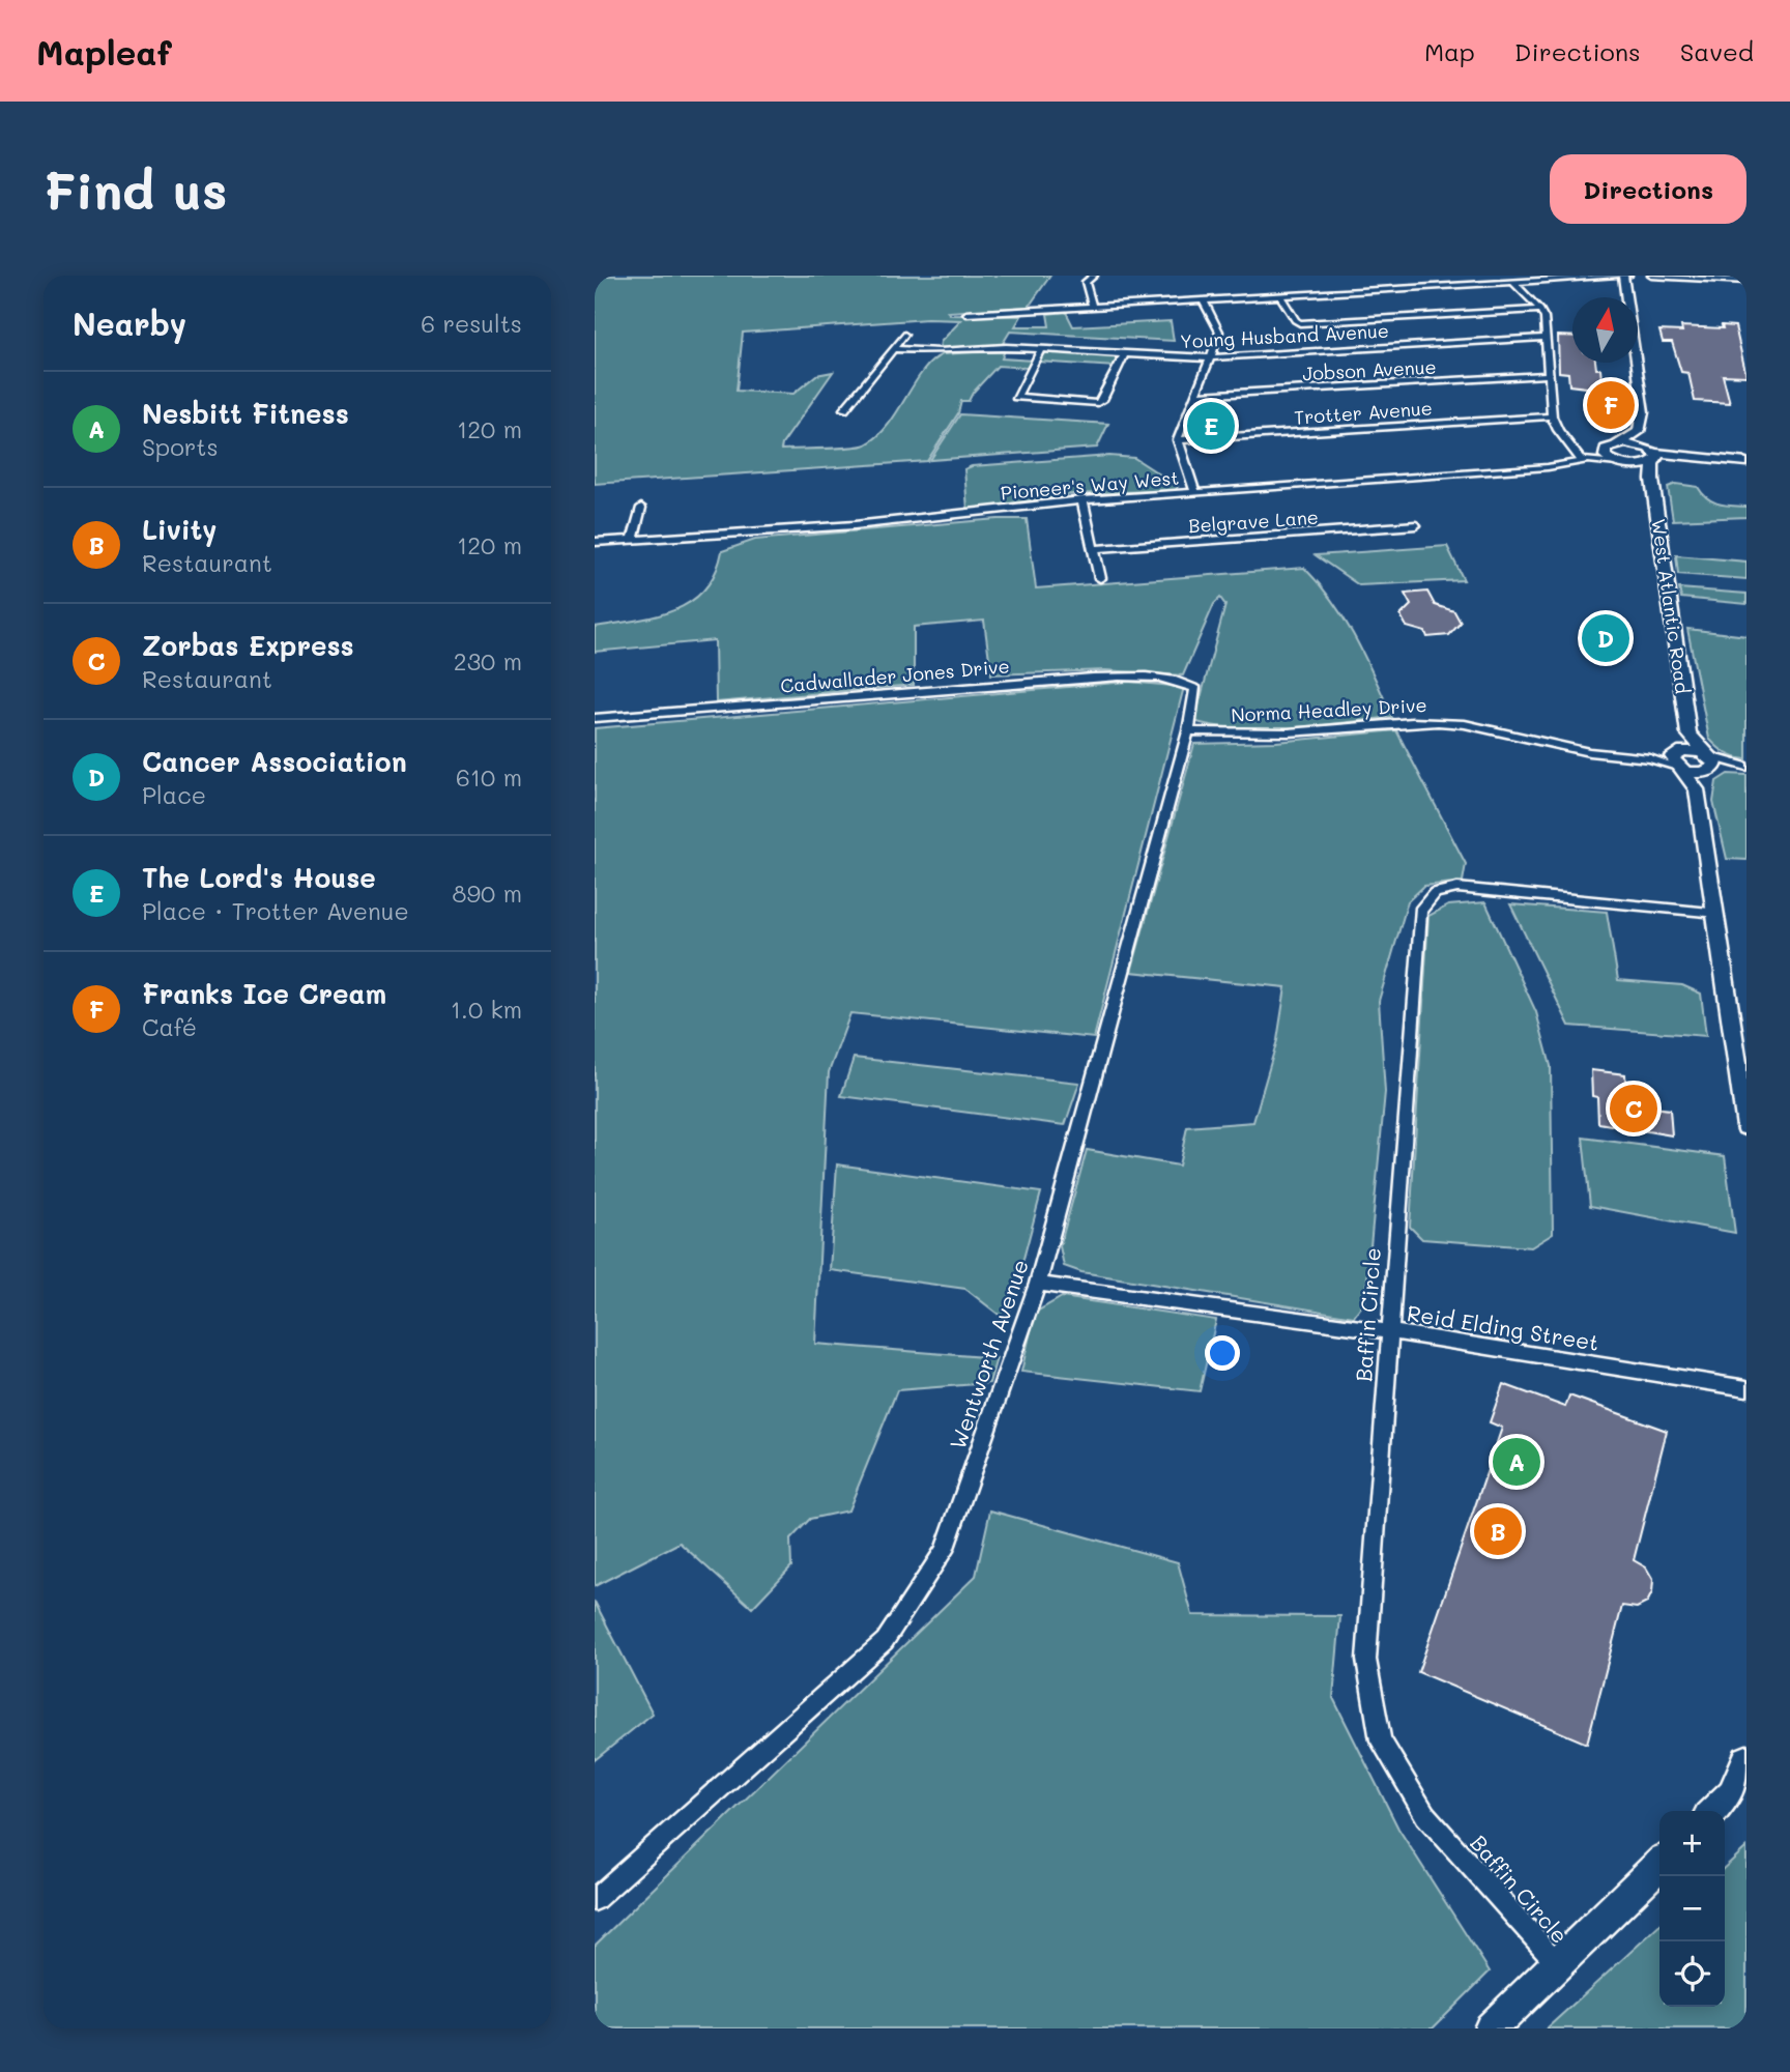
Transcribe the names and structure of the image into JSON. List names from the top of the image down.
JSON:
{
  "streets": {
    "main road": ["West Atlantic Road"],
    "street": [
      "Young Husband Avenue",
      "Jobson Avenue",
      "Trotter Avenue",
      "Pioneer's Way West",
      "Belgrave Lane",
      "Cadwallader Jones Drive",
      "Norma Headley Drive",
      "Baffin Circle",
      "Reid Elding Street",
      "Wentworth Avenue"
    ]
  },
  "crossings": [
    ["Cadwallader Jones Drive", "Wentworth Avenue"],
    ["Norma Headley Drive", "Wentworth Avenue"],
    ["Baffin Circle", "Reid Elding Street"],
    ["Reid Elding Street", "Wentworth Avenue"]
  ],
  "north": "top",
  "page": {
    "header": "Mapleaf",
    "nav": ["Map", "Directions", "Saved"],
    "buttons": "Directions",
    "title": "Find us",
    "heading": ["Nearby", "6 results"],
    "list": [
      {
        "mark": "A",
        "name": "Nesbitt Fitness",
        "note": "Sports",
        "value": "120 m"
      },
      {
        "mark": "B",
        "name": "Livity",
        "note": "Restaurant",
        "value": "120 m"
      },
      {
        "mark": "C",
        "name": "Zorbas Express",
        "note": "Restaurant",
        "value": "230 m"
      },
      {
        "mark": "D",
        "name": "Cancer Association",
        "note": "Place",
        "value": "610 m"
      },
      {
        "mark": "E",
        "name": "The Lord's House",
        "note": "Place · Trotter Avenue",
        "value": "890 m"
      },
      {
        "mark": "F",
        "name": "Franks Ice Cream",
        "note": "Café",
        "value": "1.0 km"
      }
    ],
    "pins": [
      "F",
      "E",
      "D",
      "C",
      "A",
      "B"
    ],
    "map_buttons": ["+", "−"]
  }
}
